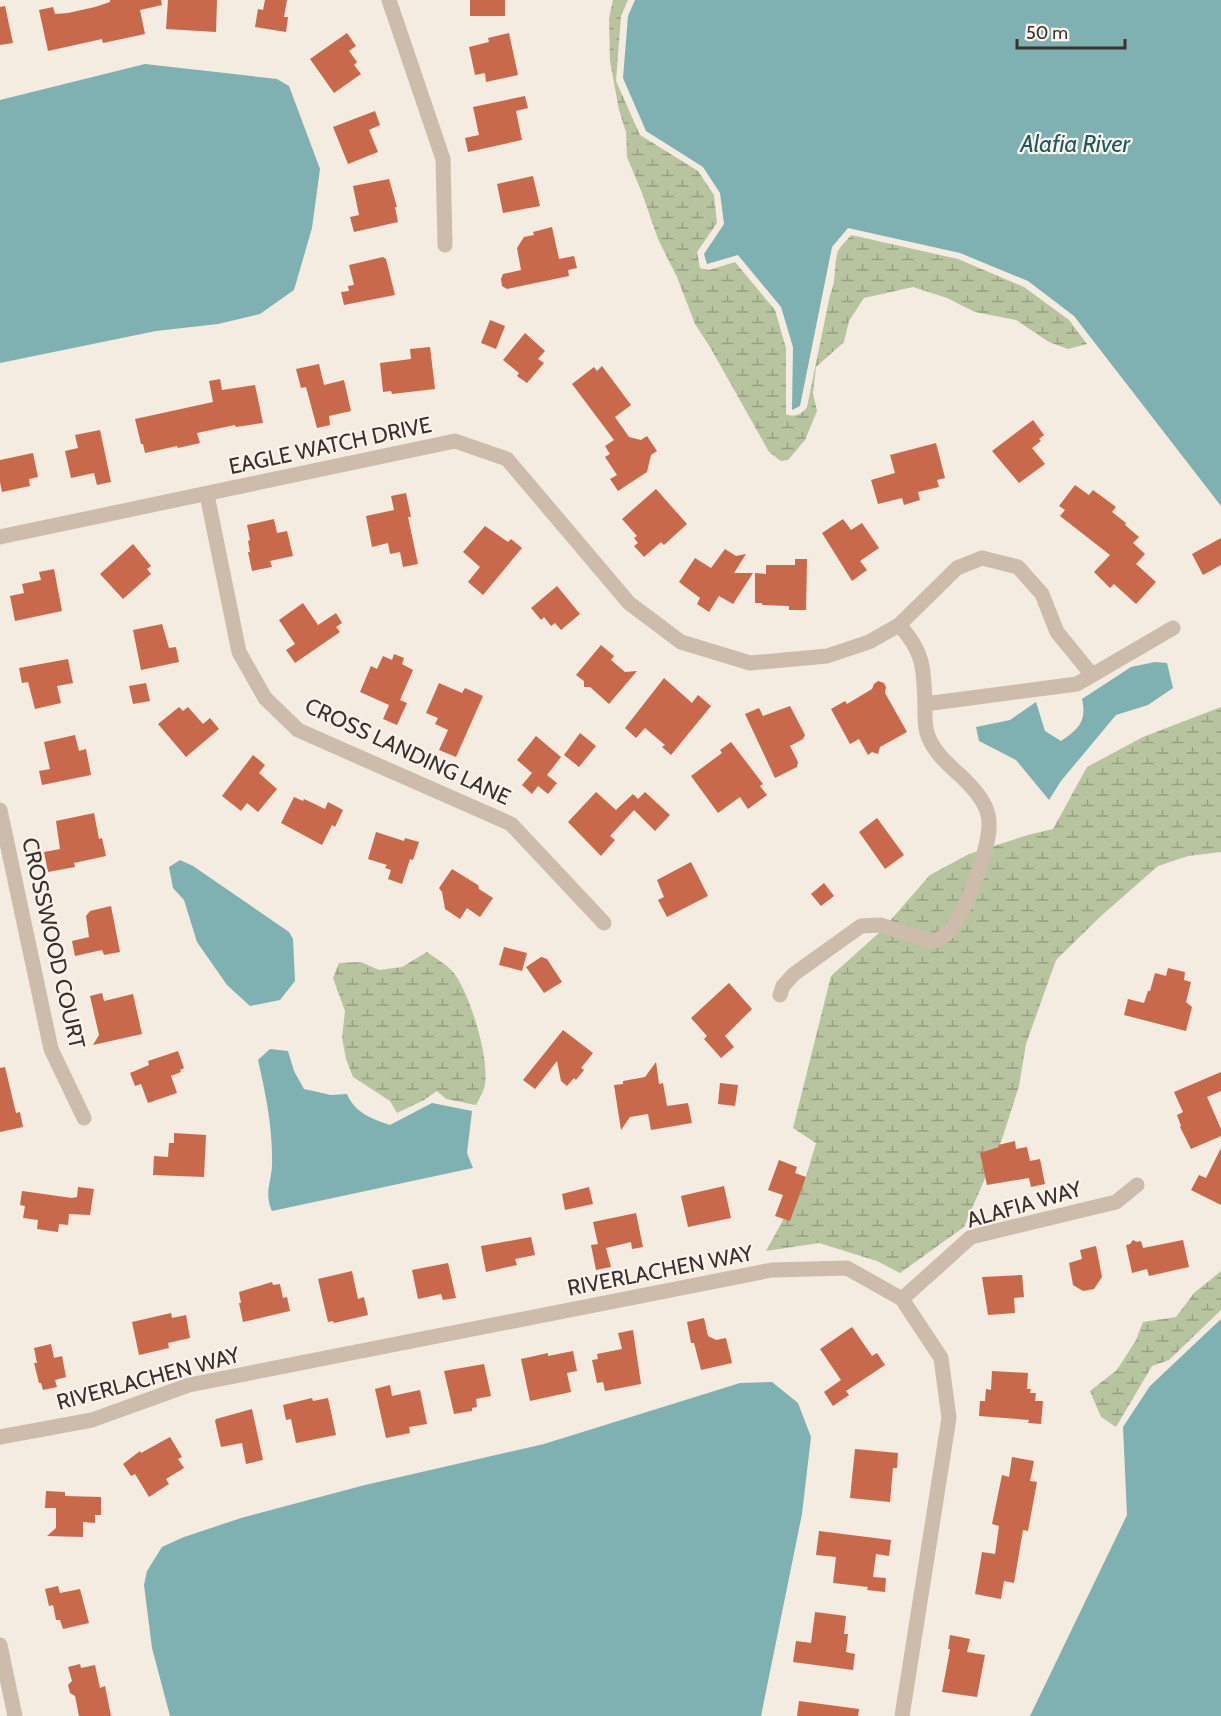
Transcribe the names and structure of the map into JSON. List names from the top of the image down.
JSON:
{
  "streets": {
    "street": [
      "EAGLE WATCH DRIVE",
      "CROSS LANDING LANE",
      "CROSSWOOD COURT",
      "ALAFIA WAY",
      "RIVERLACHEN WAY"
    ]
  },
  "crossings": [
    ["EAGLE WATCH DRIVE", "CROSS LANDING LANE"],
    ["ALAFIA WAY", "RIVERLACHEN WAY"]
  ],
  "water": ["Alafia River"],
  "scale_bar": "50 m"
}
